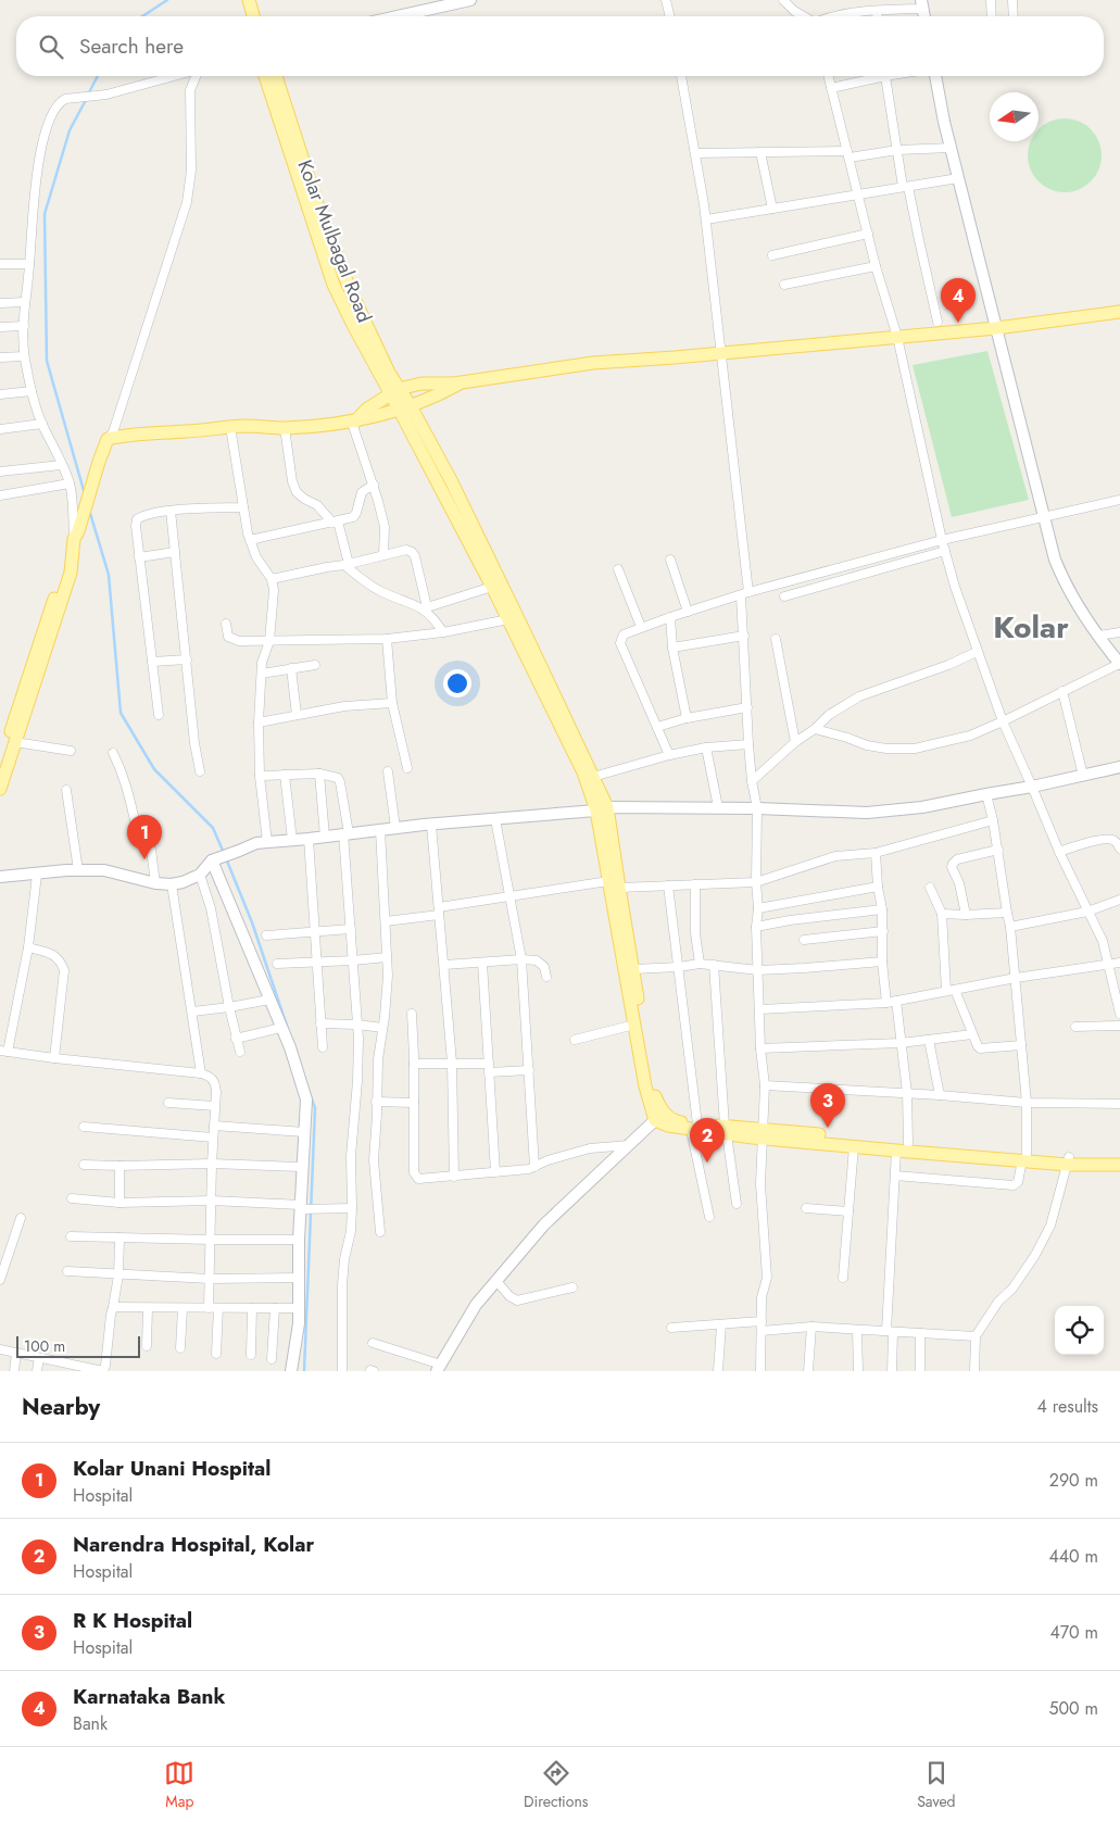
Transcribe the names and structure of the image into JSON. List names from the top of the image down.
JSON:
{
  "streets": {
    "main road": ["Kolar Mulbagal Road"]
  },
  "districts": ["Kolar"],
  "scale_bar": "100 m",
  "north": "left",
  "page": {
    "search": "Search here",
    "pins": [
      "4",
      "1",
      "3",
      "2"
    ],
    "scale": "100 m",
    "heading": ["Nearby", "4 results"],
    "list": [
      {
        "mark": "1",
        "name": "Kolar Unani Hospital",
        "note": "Hospital",
        "value": "290 m"
      },
      {
        "mark": "2",
        "name": "Narendra Hospital, Kolar",
        "note": "Hospital",
        "value": "440 m"
      },
      {
        "mark": "3",
        "name": "R K Hospital",
        "note": "Hospital",
        "value": "470 m"
      },
      {
        "mark": "4",
        "name": "Karnataka Bank",
        "note": "Bank",
        "value": "500 m"
      }
    ],
    "nav": ["Map", "Directions", "Saved"]
  }
}
